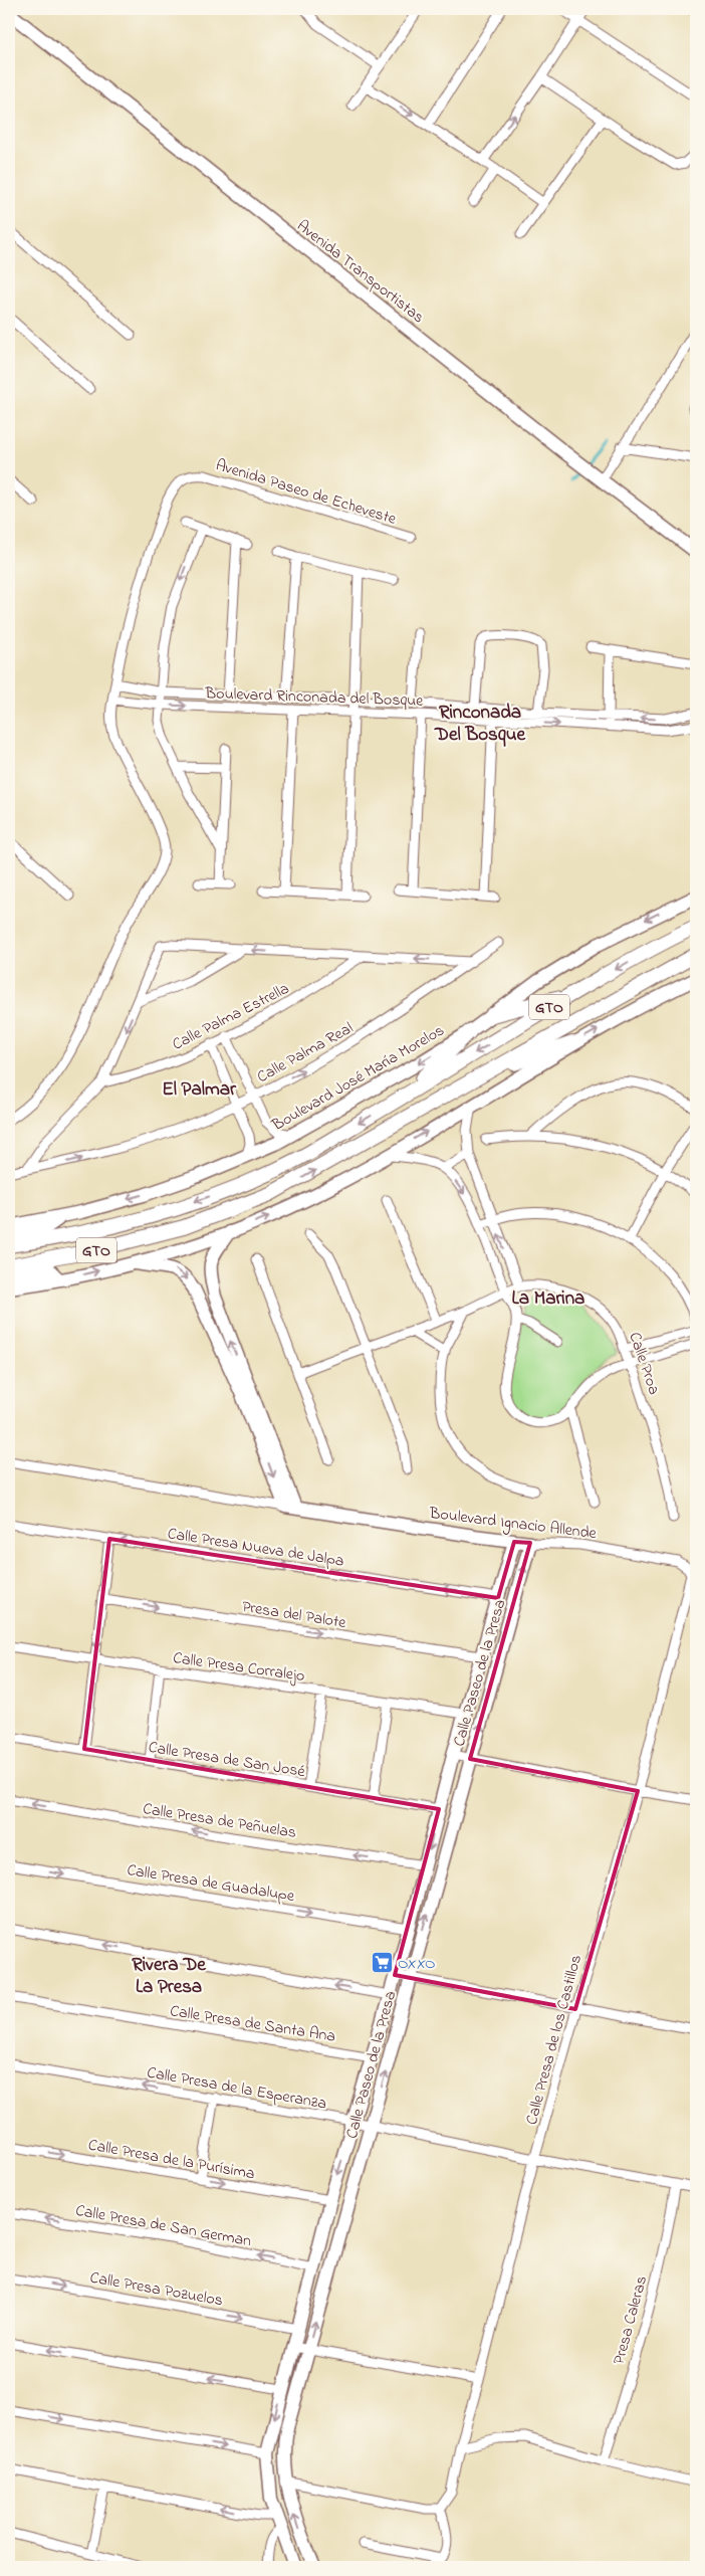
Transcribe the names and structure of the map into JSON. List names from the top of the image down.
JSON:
{
  "streets": {
    "main road": ["GTO"],
    "street": [
      "Avenida Transportistas",
      "Avenida Paseo de Echeveste",
      "Boulevard Rinconada del Bosque",
      "Calle Palma Estrella",
      "Calle Palma Real",
      "Boulevard José María Morelos",
      "Calle Proa",
      "Boulevard Ignacio Allende",
      "Calle Presa Nueva de Jalpa",
      "Presa del Palote",
      "Calle Presa Corralejo",
      "Calle Paseo de la Presa",
      "Calle Presa de San José",
      "Calle Presa de Peñuelas",
      "Calle Presa de Guadalupe",
      "Calle Presa de Santa Ana",
      "Calle Presa de los Castillos",
      "Calle Presa de la Esperanza",
      "Calle Presa de la Purísima",
      "Calle Presa de San German",
      "Calle Presa Pozuelos",
      "Presa Caleras"
    ]
  },
  "crossings": [
    ["Avenida Paseo de Echeveste", "Boulevard Rinconada del Bosque"],
    ["Boulevard Ignacio Allende", "Calle Paseo de la Presa"],
    ["Boulevard Ignacio Allende", "Calle Presa de los Castillos"],
    ["Calle Presa Nueva de Jalpa", "Calle Paseo de la Presa"],
    ["Presa del Palote", "Calle Paseo de la Presa"],
    ["Calle Presa Corralejo", "Calle Paseo de la Presa"],
    ["Calle Paseo de la Presa", "Calle Presa de San José"],
    ["Calle Paseo de la Presa", "Calle Presa de Peñuelas"],
    ["Calle Paseo de la Presa", "Calle Presa de Guadalupe"],
    ["Calle Paseo de la Presa", "Calle Presa de Santa Ana"],
    ["Calle Paseo de la Presa", "Calle Presa de la Esperanza"],
    ["Calle Paseo de la Presa", "Calle Presa de la Purísima"],
    ["Calle Paseo de la Presa", "Calle Presa de San German"],
    ["Calle Paseo de la Presa", "Calle Presa Pozuelos"],
    ["Calle Presa de los Castillos", "Calle Presa de la Esperanza"],
    ["Calle Presa de la Esperanza", "Presa Caleras"]
  ],
  "one_way": [
    "Calle Palma Real",
    "Calle Presa Nueva de Jalpa",
    "Presa del Palote",
    "Calle Presa de Peñuelas",
    "Calle Presa de la Purísima",
    "Calle Presa de San German"
  ],
  "districts": [
    "Rinconada Del Bosque",
    "El Palmar",
    "La Marina",
    "Rivera De La Presa"
  ],
  "places": {
    "supermarket": ["OXXO"]
  }
}
